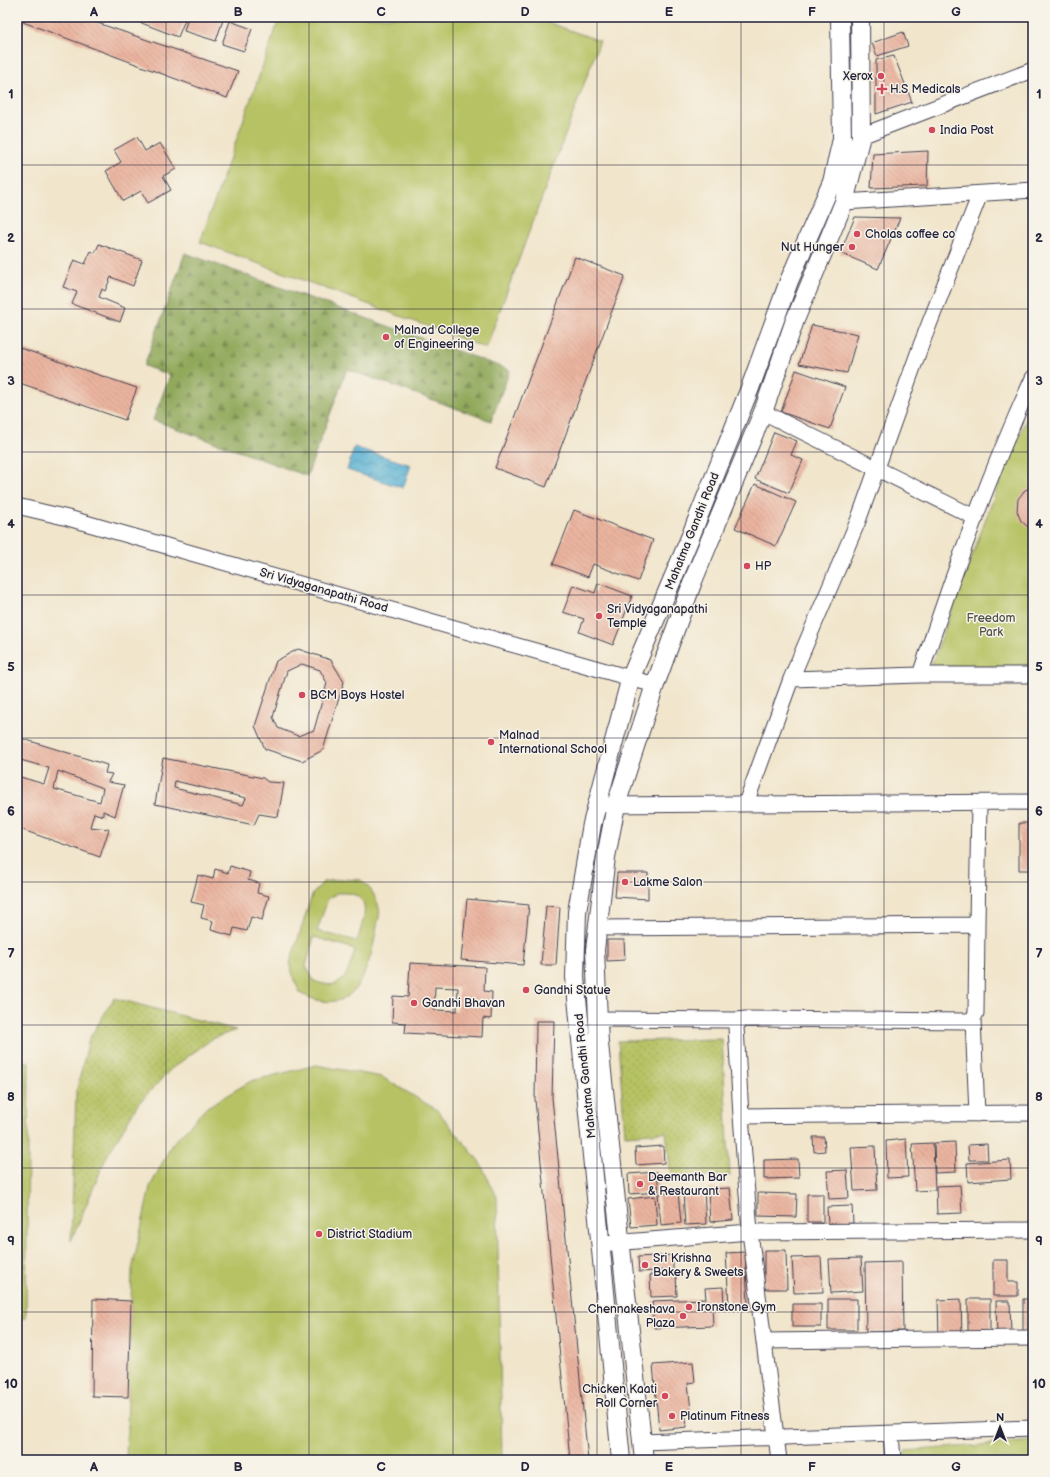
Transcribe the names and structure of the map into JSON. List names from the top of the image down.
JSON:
{
  "streets": {
    "street": ["Mahatma Gandhi Road", "Sri Vidyaganapathi Road"]
  },
  "crossings": [
    ["Mahatma Gandhi Road", "Sri Vidyaganapathi Road"]
  ],
  "parks": ["Freedom Park"],
  "places": {
    "other": [
      "Xerox",
      "India Post",
      "Cholas coffee co",
      "Nut Hunger",
      "Malnad College of Engineering",
      "HP",
      "Sri Vidyaganapathi Temple",
      "BCM Boys Hostel",
      "Malnad International School",
      "Lakme Salon",
      "Gandhi Statue",
      "Gandhi Bhavan",
      "Deemanth Bar & Restaurant",
      "District Stadium",
      "Sri Krishna Bakery & Sweets",
      "Ironstone Gym",
      "Chennakeshava Plaza",
      "Chicken Kaati Roll Corner",
      "Platinum Fitness"
    ],
    "health": ["H.S Medicals"]
  },
  "north": "top",
  "grid": {
    "columns": [
      "A",
      "B",
      "C",
      "D",
      "E",
      "F",
      "G"
    ],
    "rows": [
      "1",
      "2",
      "3",
      "4",
      "5",
      "6",
      "7",
      "8",
      "9",
      "10"
    ]
  }
}
